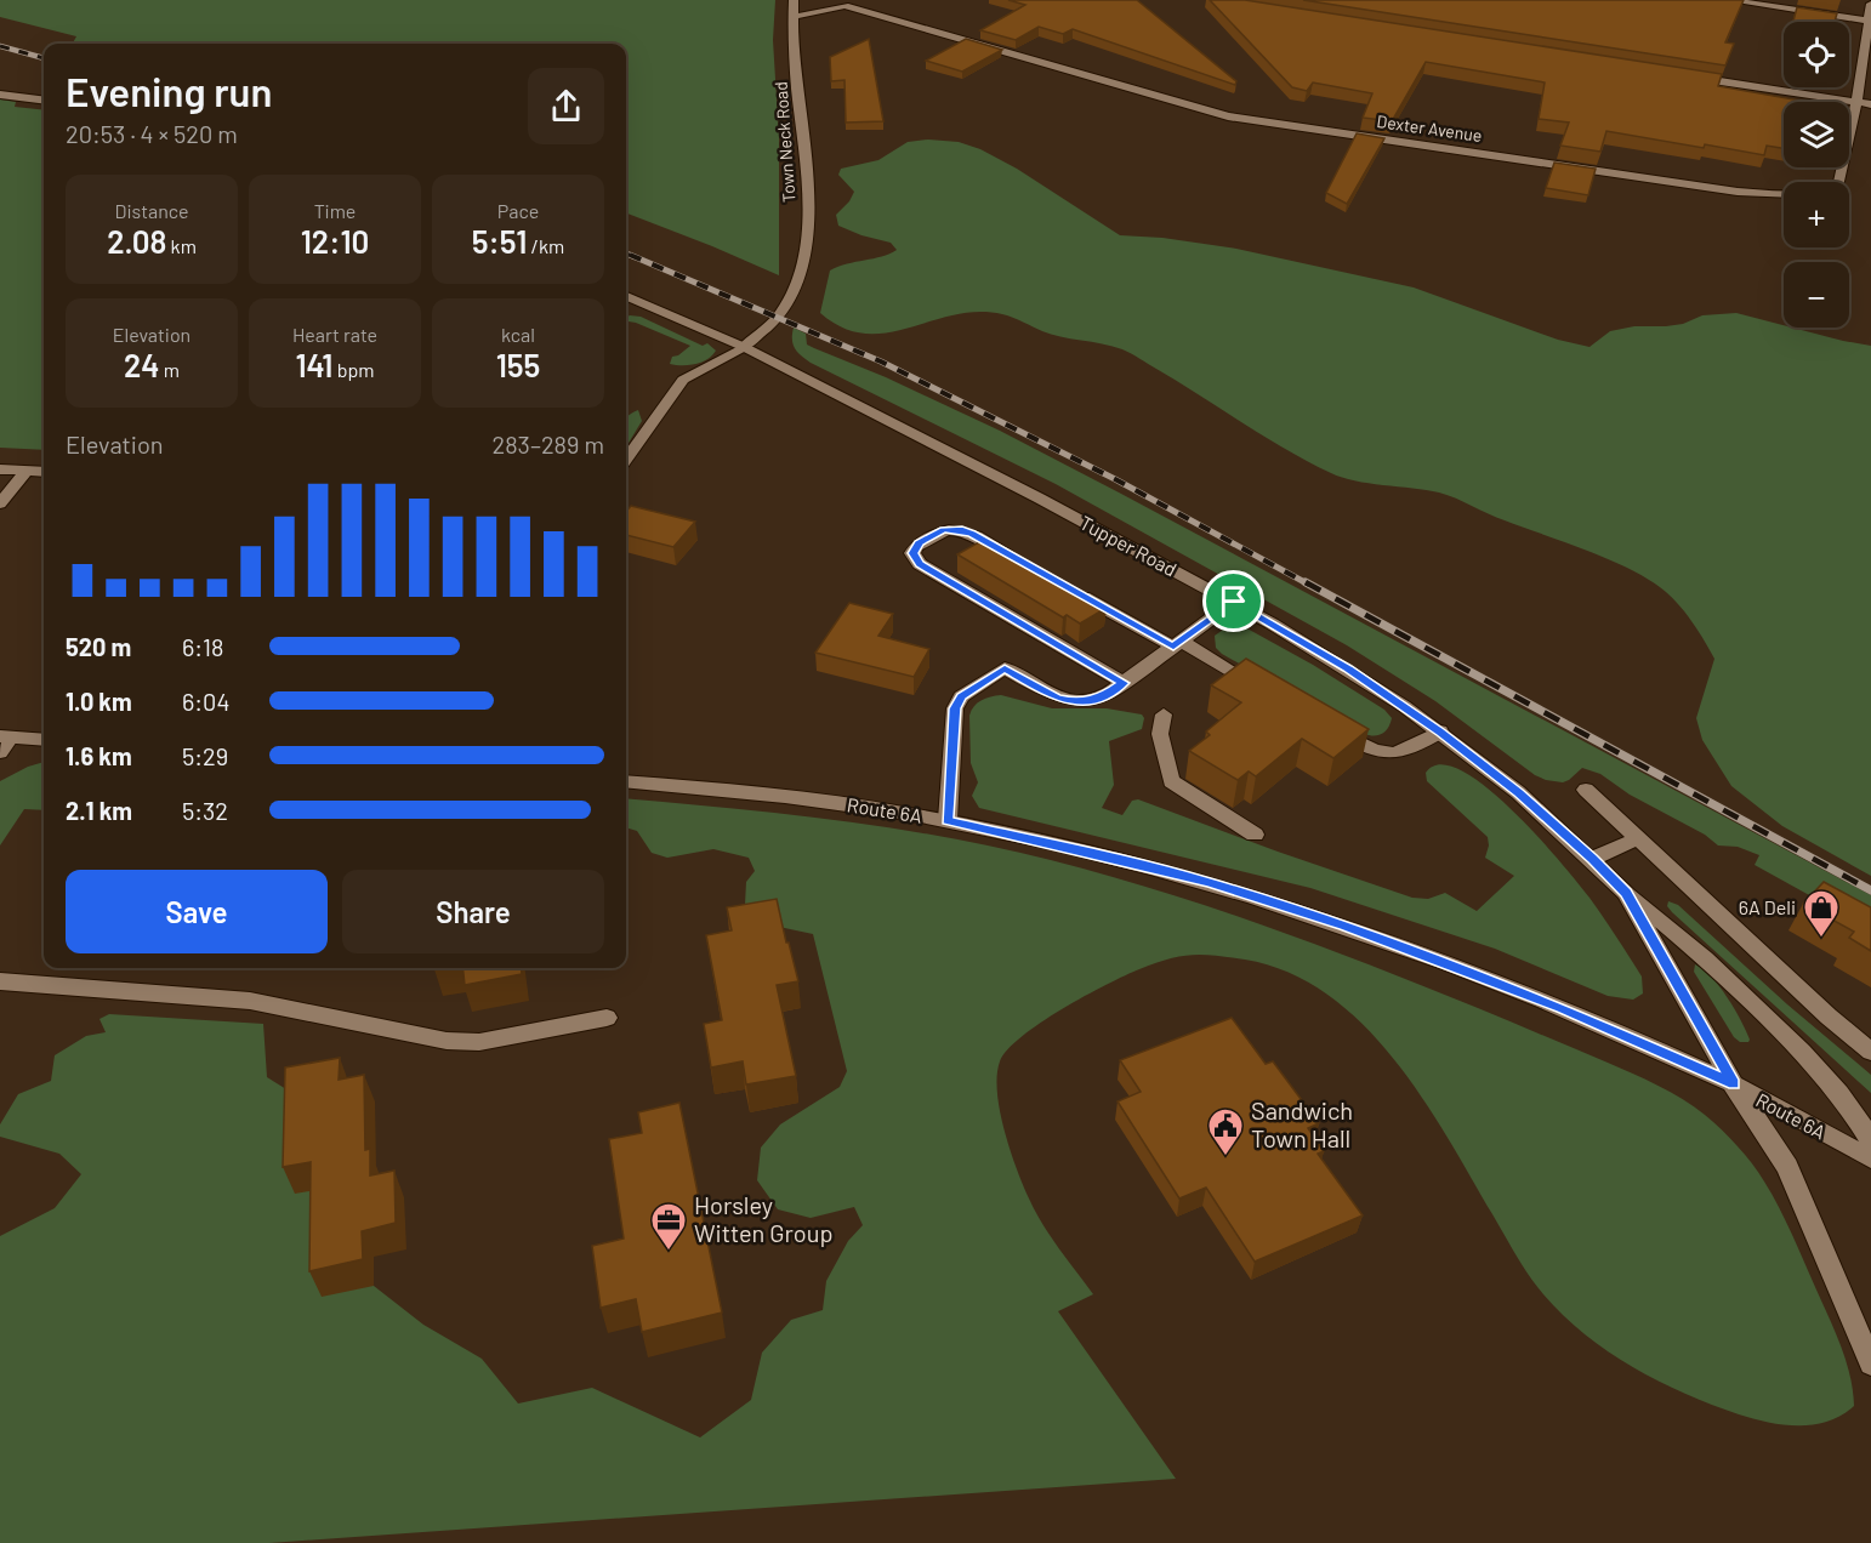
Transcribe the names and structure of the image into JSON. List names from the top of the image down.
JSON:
{
  "streets": {
    "street": [
      "Dexter Avenue",
      "Town Neck Road",
      "Tupper Road",
      "Route 6A"
    ]
  },
  "crossings": [
    ["Dexter Avenue", "Town Neck Road"],
    ["Town Neck Road", "Tupper Road"],
    ["Tupper Road", "Route 6A"]
  ],
  "places": {
    "shop": ["6A Deli"],
    "public building": ["Sandwich Town Hall"],
    "office": ["Horsley Witten Group"]
  },
  "page": {
    "map_buttons": ["+", "−"],
    "heading": ["Evening run", "20:53 · 4 × 520 m"],
    "stats": [
      ["Distance", "2.08 km"],
      ["Time", "12:10"],
      ["Pace", "5:51 /km"],
      ["Elevation", "24 m"],
      ["Heart rate", "141 bpm"],
      ["kcal", "155"]
    ],
    "chart": ["Elevation", "283–289 m"],
    "list": [
      {
        "name": "520 m",
        "note": "6:18"
      },
      {
        "name": "1.0 km",
        "note": "6:04"
      },
      {
        "name": "1.6 km",
        "note": "5:29"
      },
      {
        "name": "2.1 km",
        "note": "5:32"
      }
    ],
    "buttons": ["Save", "Share"]
  }
}
